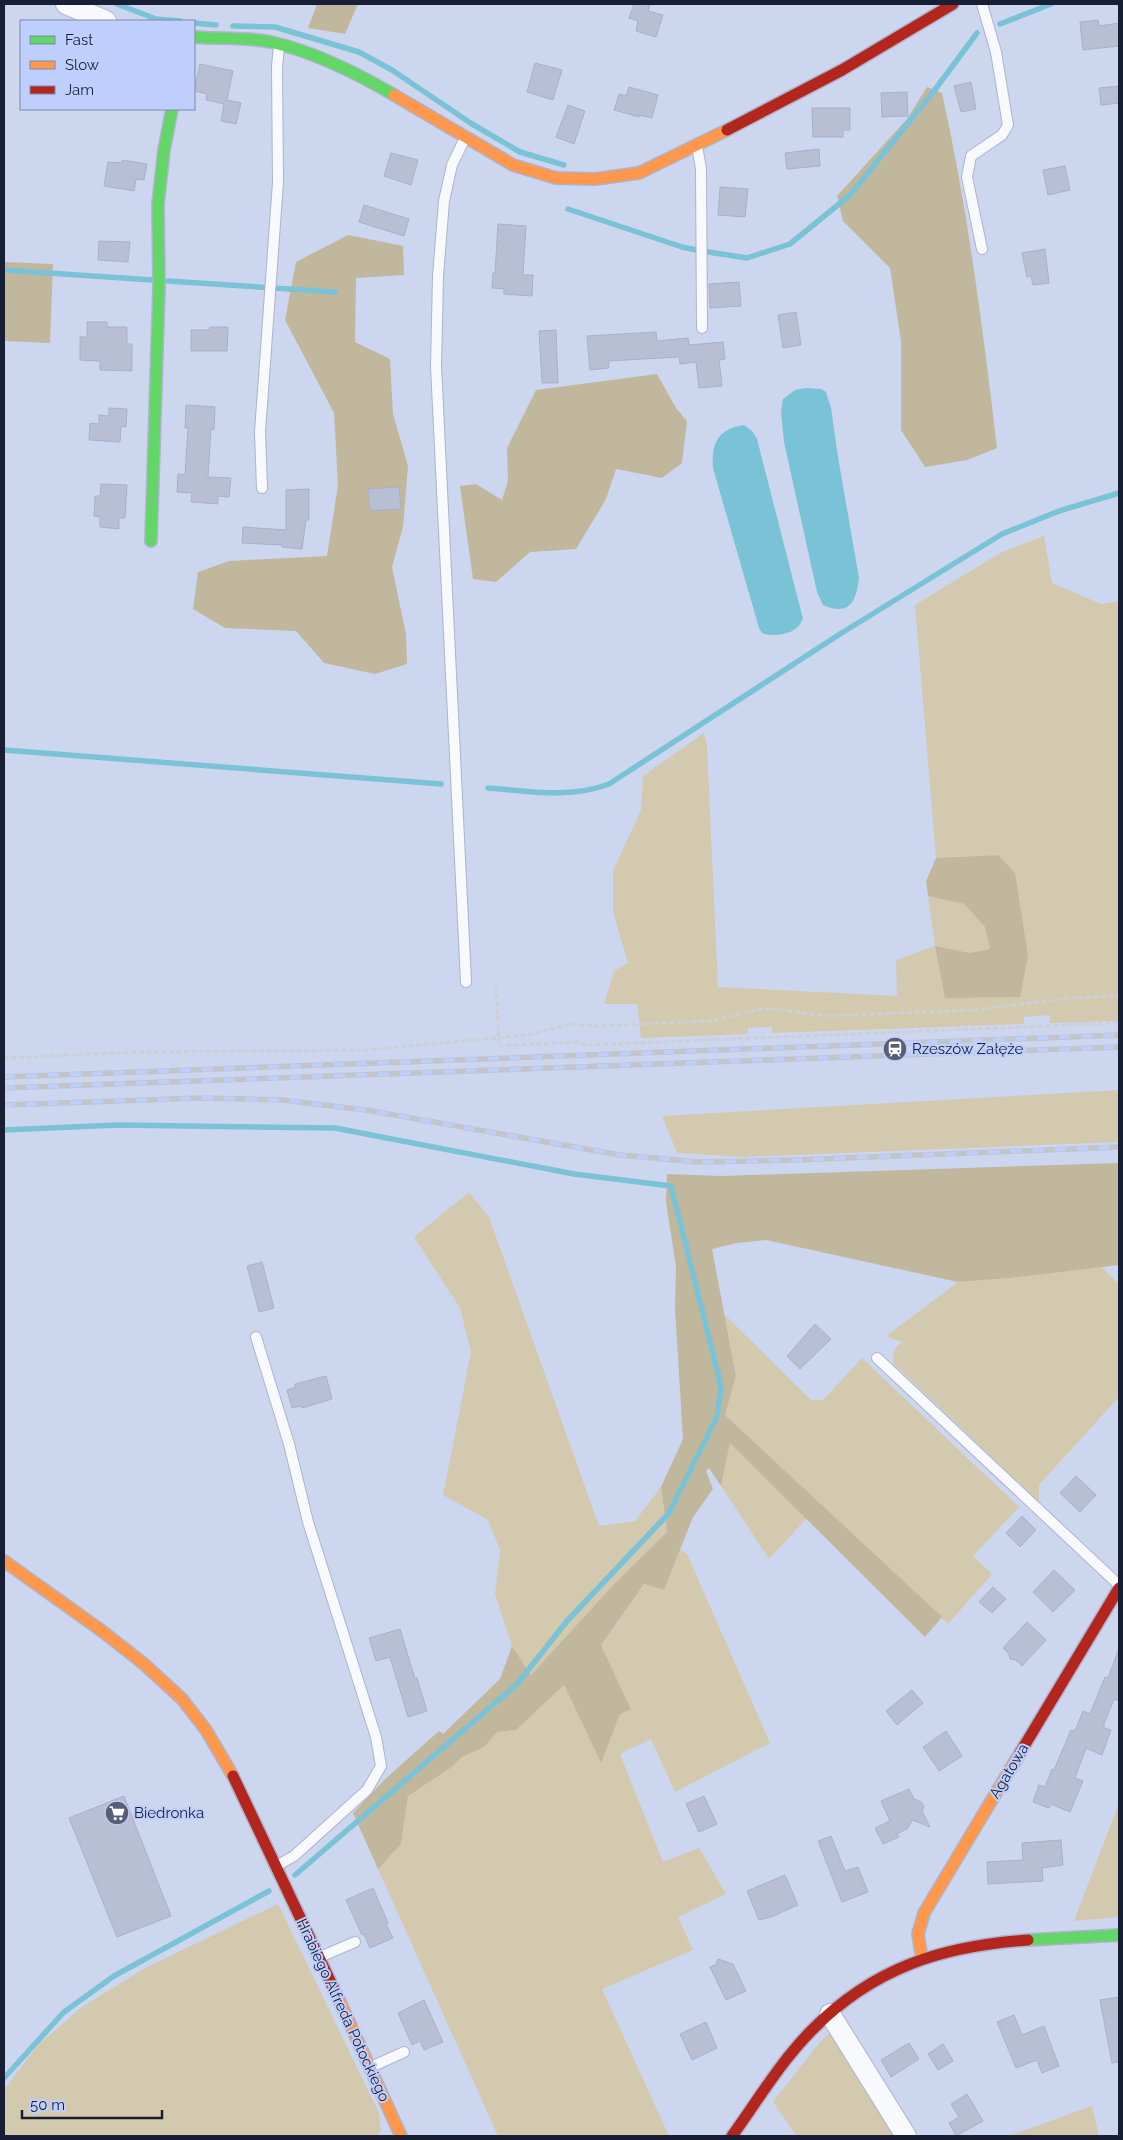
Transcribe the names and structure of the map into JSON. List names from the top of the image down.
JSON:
{
  "streets": {
    "street": ["Agatowa", "Hrabiego Alfreda Potockiego"]
  },
  "places": {
    "station": ["Rzeszów Załęże"],
    "supermarket": ["Biedronka"]
  },
  "legend": ["Fast", "Slow", "Jam"],
  "scale_bar": "50 m"
}
